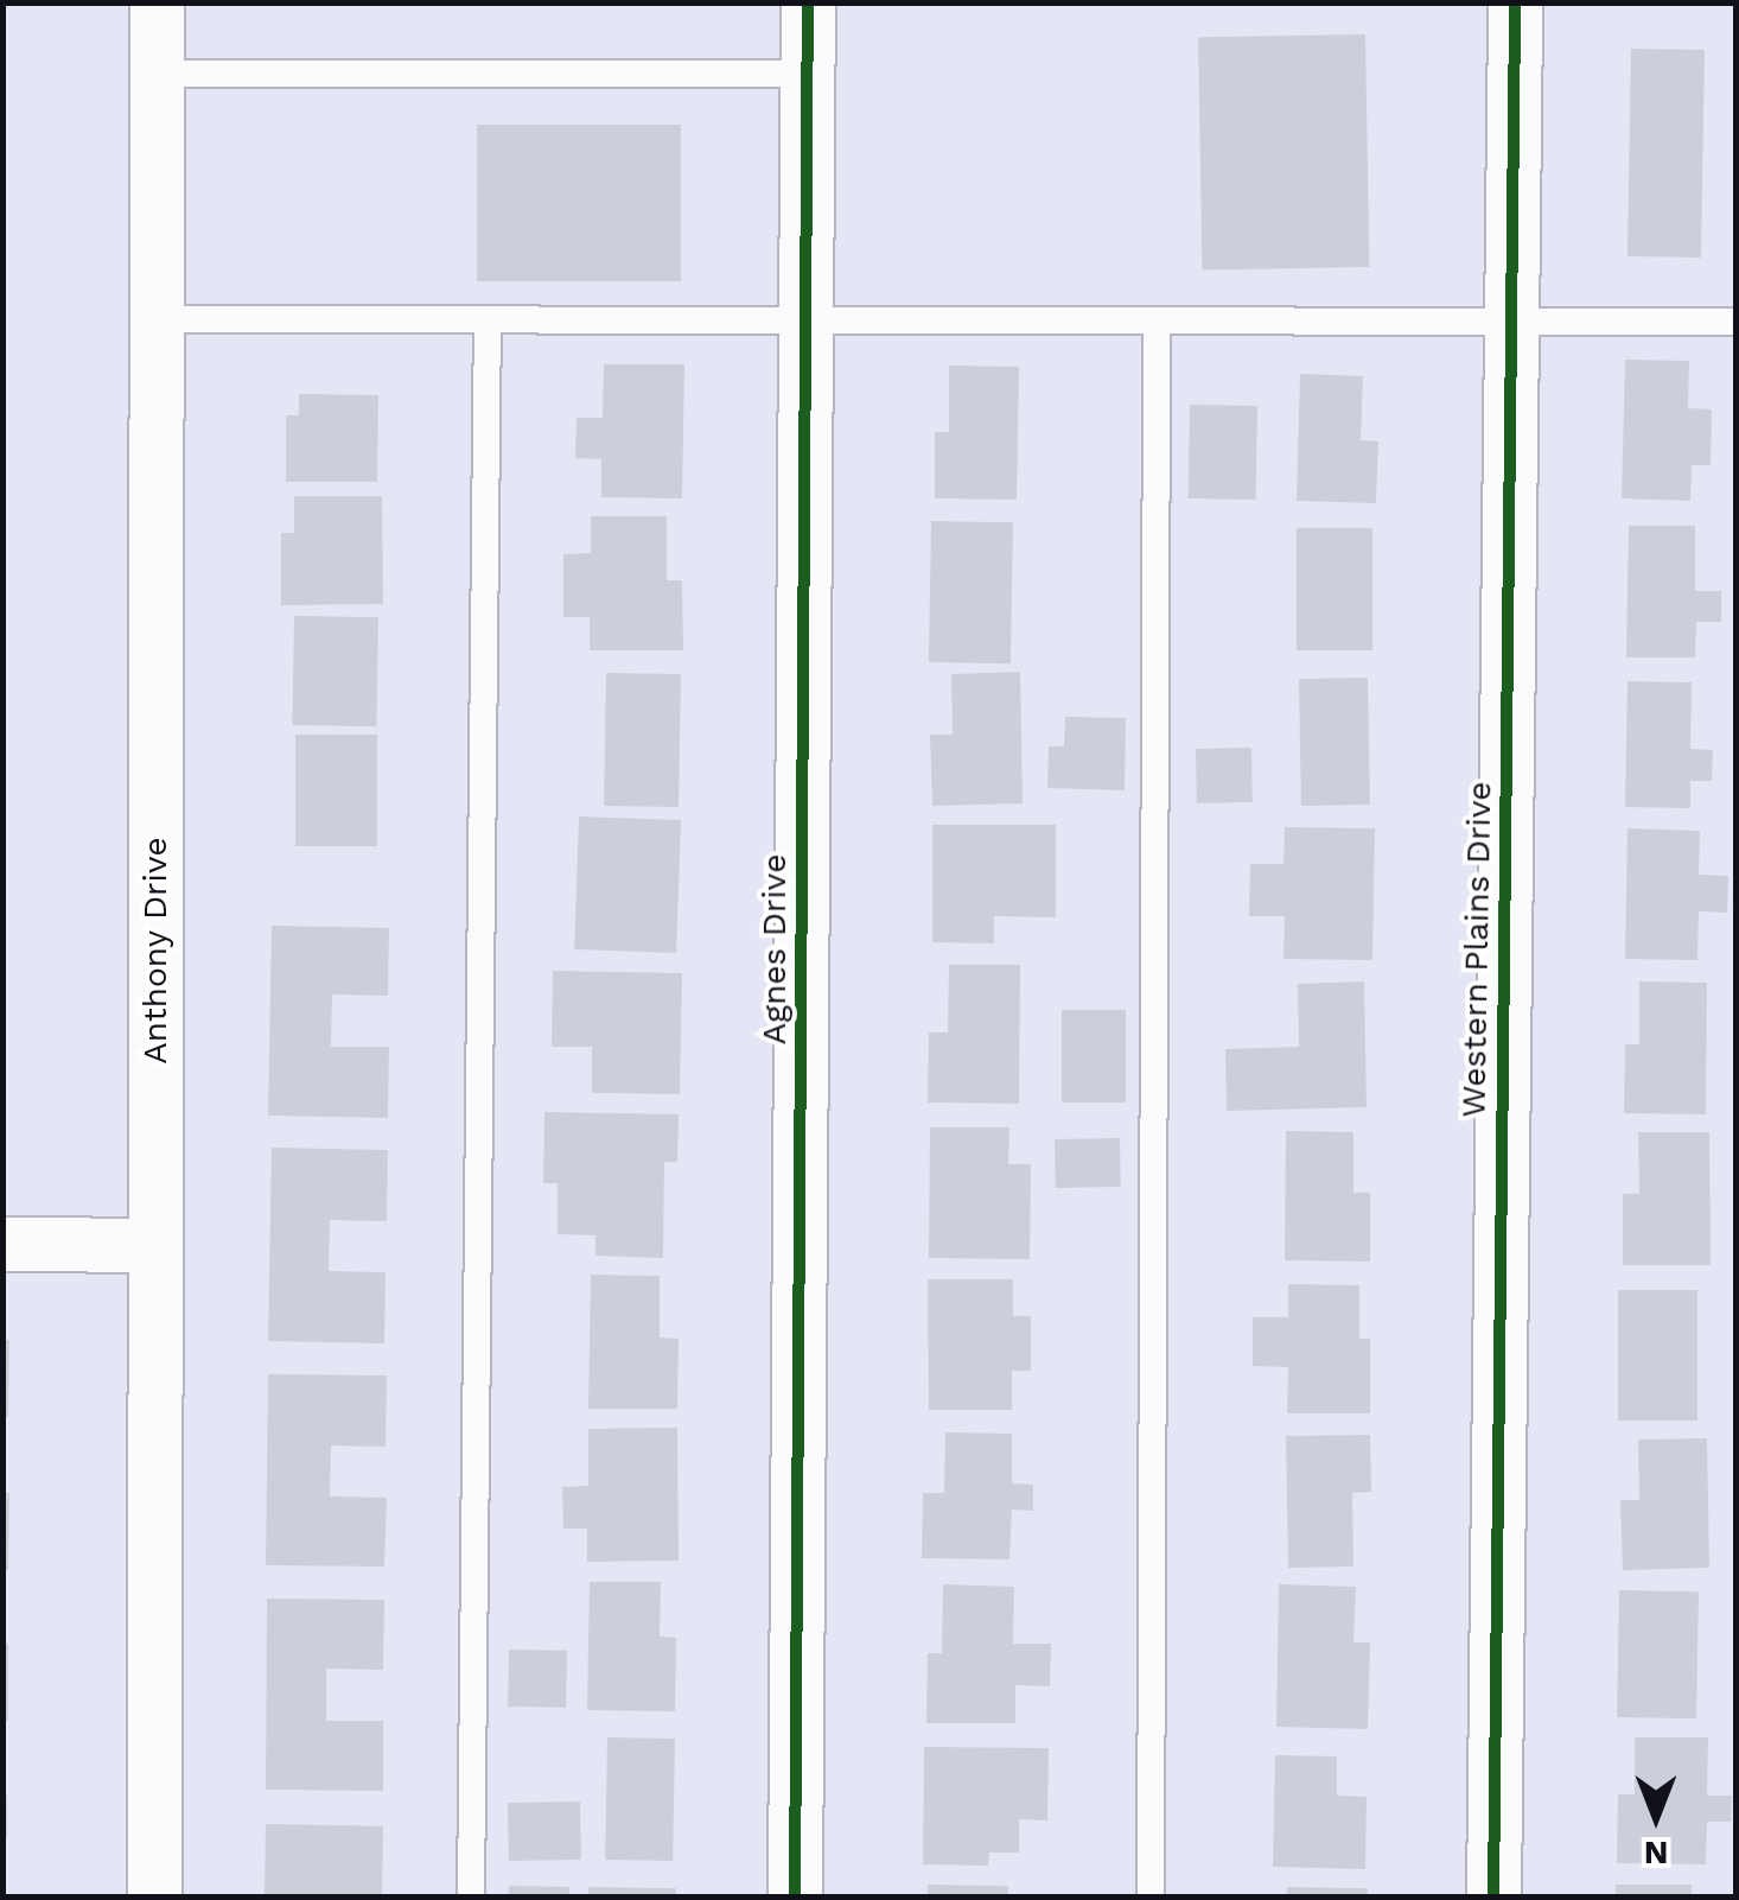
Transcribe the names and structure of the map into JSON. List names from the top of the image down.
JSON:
{
  "streets": {
    "street": ["Agnes Drive", "Western Plains Drive", "Anthony Drive"]
  },
  "north": "bottom"
}
